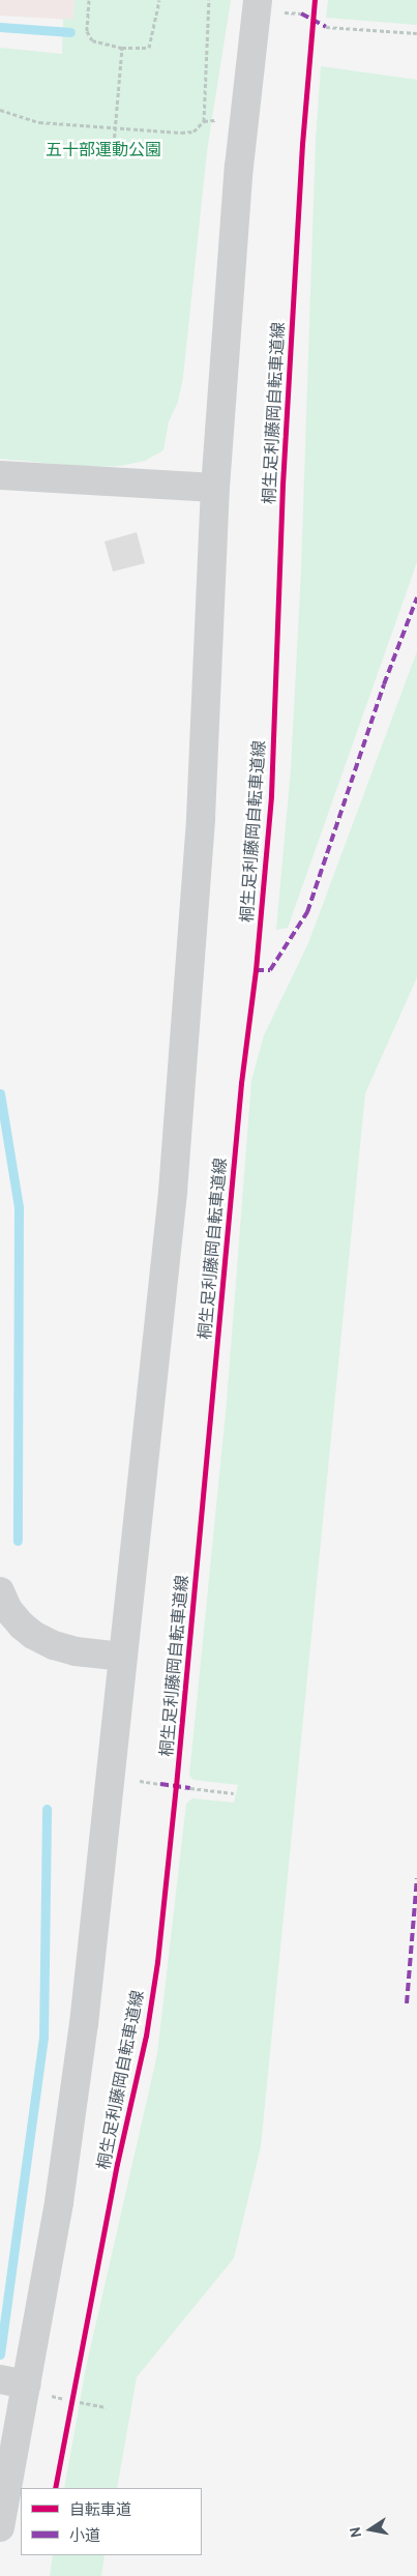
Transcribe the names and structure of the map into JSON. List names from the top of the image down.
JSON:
{
  "streets": {
    "cycle path": ["桐生足利藤岡自転車道線"]
  },
  "parks": ["五十部運動公園"],
  "legend": ["自転車道", "小道"],
  "north": "left"
}
